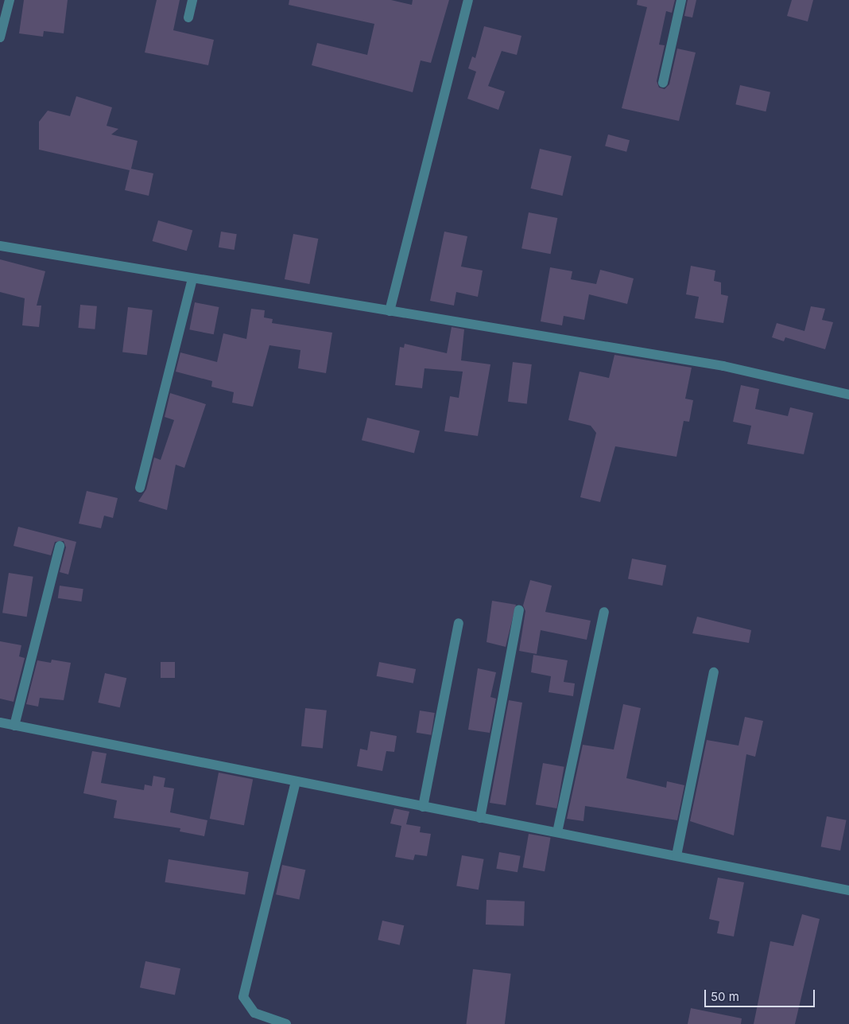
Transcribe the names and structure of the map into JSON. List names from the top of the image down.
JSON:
{
  "scale_bar": "50 m"
}
